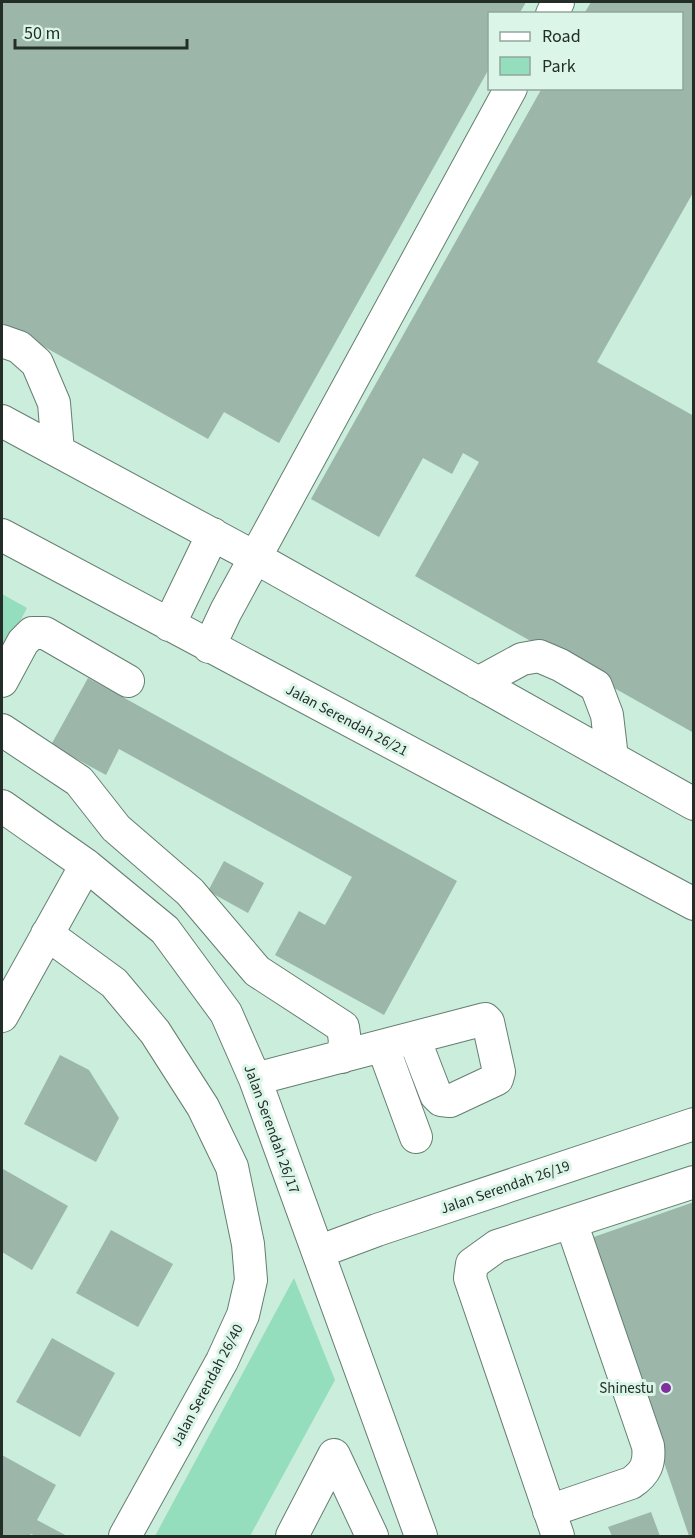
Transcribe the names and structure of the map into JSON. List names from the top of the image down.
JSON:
{
  "streets": {
    "street": [
      "Jalan Serendah 26/21",
      "Jalan Serendah 26/17",
      "Jalan Serendah 26/19",
      "Jalan Serendah 26/40"
    ]
  },
  "crossings": [
    ["Jalan Serendah 26/17", "Jalan Serendah 26/19"]
  ],
  "places": ["Shinestu"],
  "legend": ["Road", "Park"],
  "scale_bar": "50 m"
}
